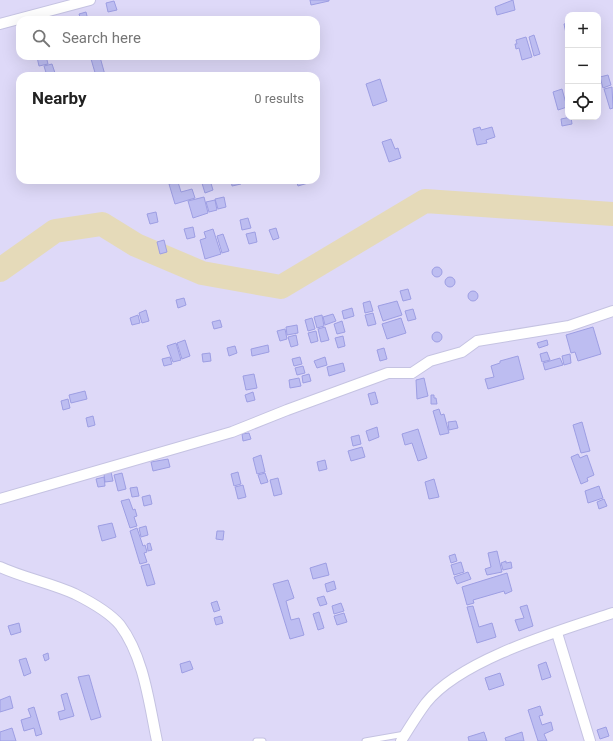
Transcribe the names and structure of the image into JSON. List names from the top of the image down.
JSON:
{
  "page": {
    "map_buttons": ["+", "−"],
    "search": "Search here",
    "heading": ["Nearby", "0 results"]
  }
}
